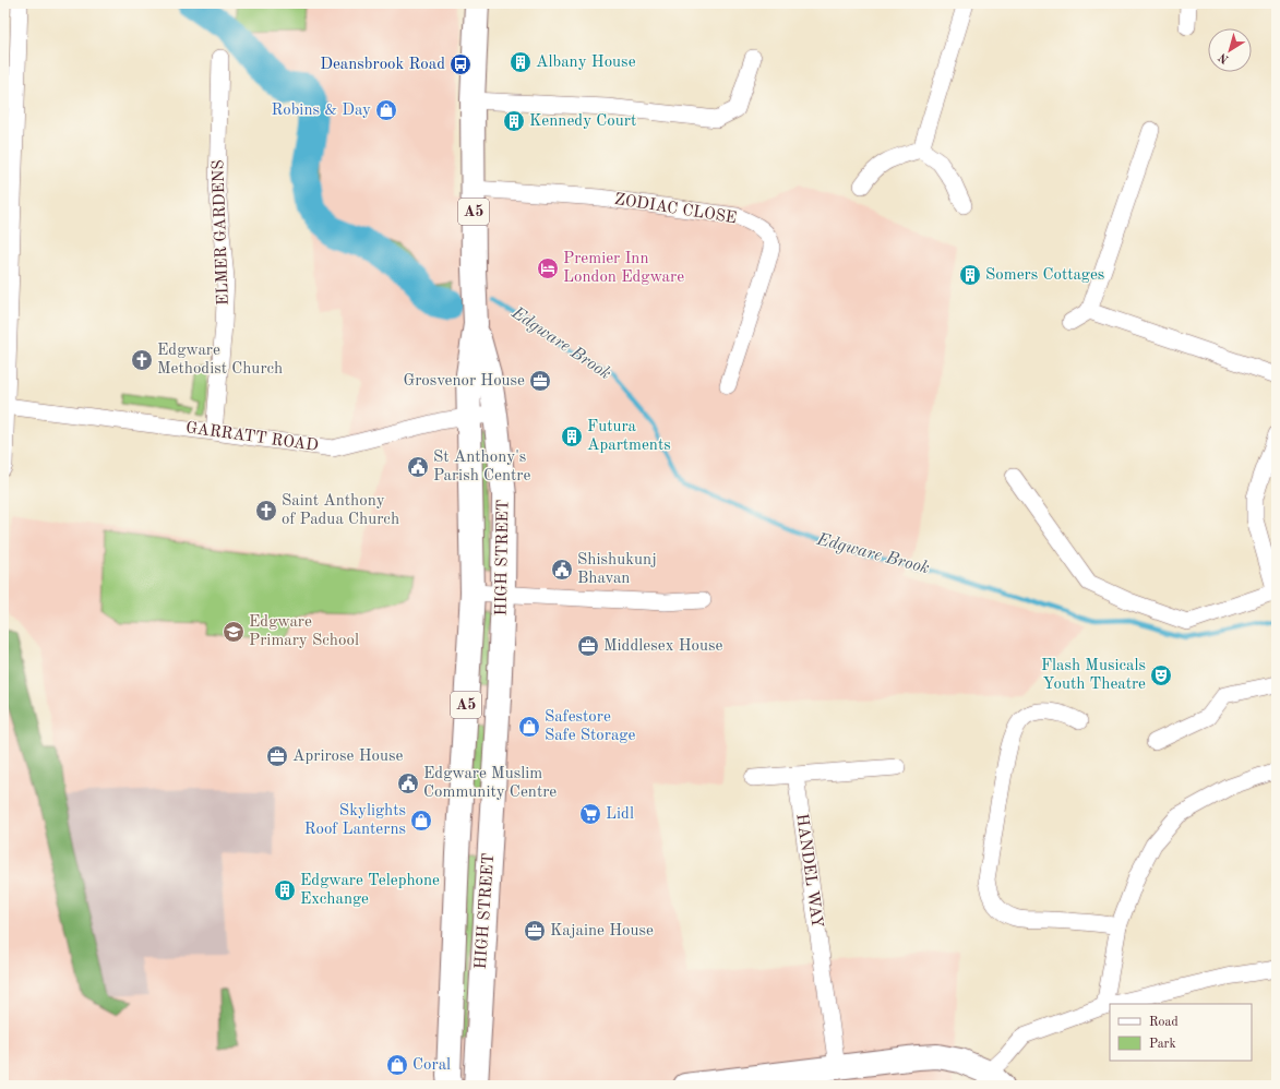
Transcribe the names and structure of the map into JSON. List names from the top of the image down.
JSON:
{
  "streets": {
    "main road": ["A5", "HIGH STREET"],
    "street": [
      "ZODIAC CLOSE",
      "ELMER GARDENS",
      "GARRATT ROAD",
      "HANDEL WAY"
    ]
  },
  "crossings": [
    ["ZODIAC CLOSE", "A5"],
    ["A5", "HIGH STREET"],
    ["ELMER GARDENS", "GARRATT ROAD"],
    ["GARRATT ROAD", "HIGH STREET"]
  ],
  "water": ["Edgware Brook"],
  "places": {
    "building": [
      "Albany House",
      "Kennedy Court",
      "Somers Cottages",
      "Futura Apartments",
      "Edgware Telephone Exchange"
    ],
    "bus stop": ["Deansbrook Road"],
    "shop": [
      "Robins & Day",
      "Safestore Safe Storage",
      "Skylights Roof Lanterns",
      "Coral"
    ],
    "hotel": ["Premier Inn London Edgware"],
    "church": ["Edgware Methodist Church", "Saint Anthony of Padua Church"],
    "office": [
      "Grosvenor House",
      "Middlesex House",
      "Aprirose House",
      "Kajaine House"
    ],
    "public building": ["St Anthony's Parish Centre", "Shishukunj Bhavan", "Edgware Muslim Community Centre"],
    "school or university": ["Edgware Primary School"],
    "theatre": ["Flash Musicals Youth Theatre"],
    "supermarket": ["Lidl"]
  },
  "legend": ["Road", "Park"],
  "north": "bottom left"
}
